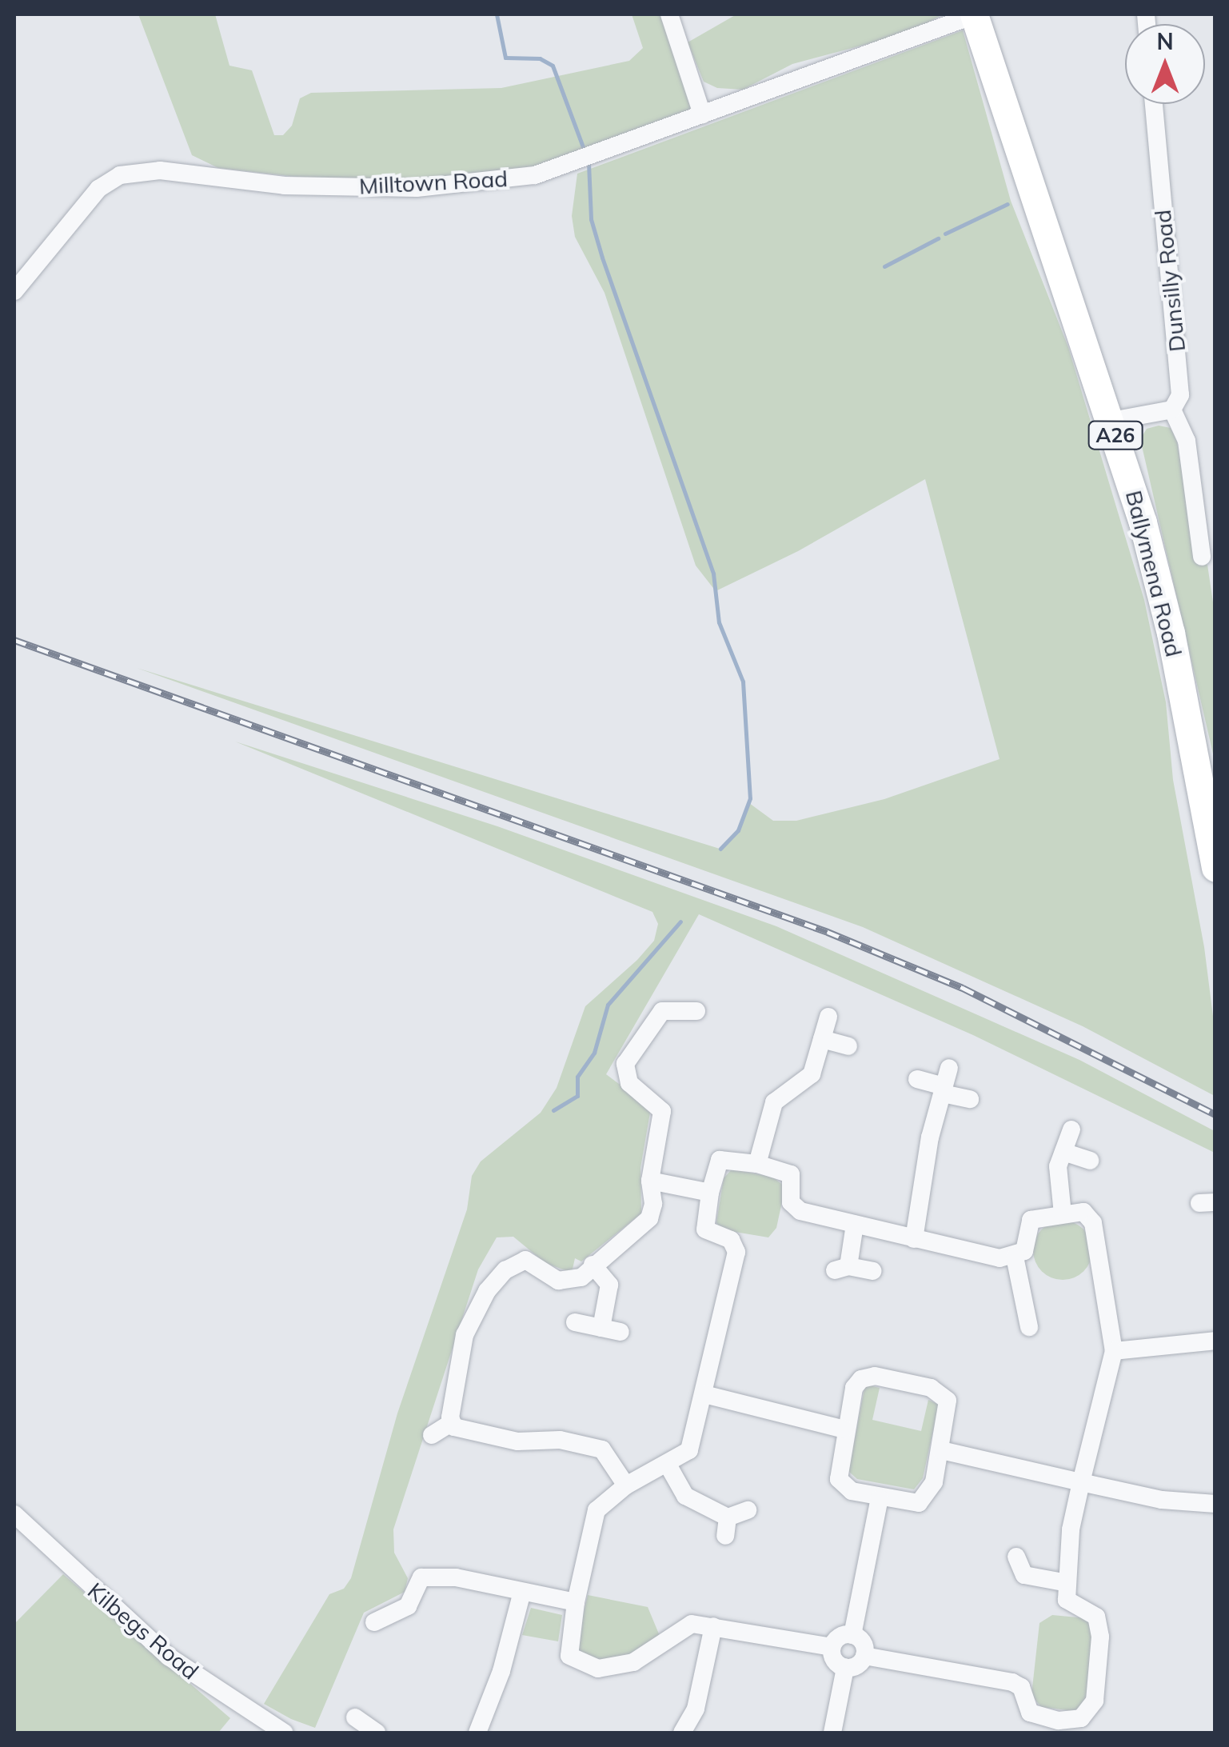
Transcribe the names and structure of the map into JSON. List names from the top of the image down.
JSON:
{
  "streets": {
    "highway": ["A26", "Ballymena Road"],
    "street": ["Milltown Road", "Dunsilly Road", "Kilbegs Road"]
  },
  "crossings": [
    ["Milltown Road", "Ballymena Road"]
  ],
  "north": "top"
}
